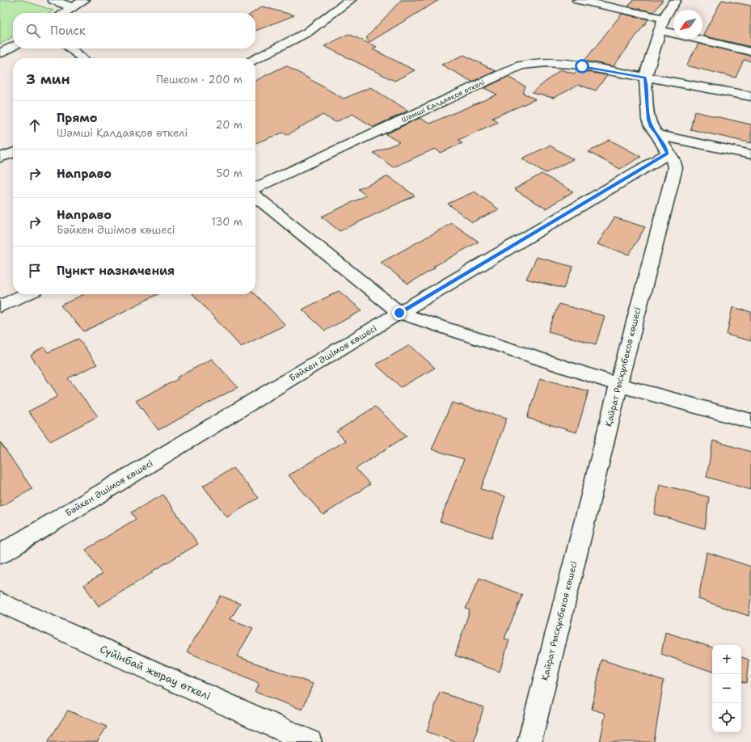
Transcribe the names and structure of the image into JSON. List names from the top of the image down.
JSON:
{
  "streets": {
    "street": [
      "Шәмші Қалдаяқов өткелі",
      "Бәйкен Әшімов көшесі",
      "Қайрат Рысқұлбеков көшесі",
      "Сүйінбай жырау өткелі"
    ]
  },
  "crossings": [
    ["Шәмші Қалдаяқов өткелі", "Қайрат Рысқұлбеков көшесі"],
    ["Бәйкен Әшімов көшесі", "Қайрат Рысқұлбеков көшесі"]
  ],
  "north": "bottom left",
  "page": {
    "search": "Поиск",
    "heading": ["3 мин", "Пешком · 200 m"],
    "list": [
      ["Прямо", "Шәмші Қалдаяқов өткелі", "20 m"],
      ["Направо", "50 m"],
      ["Направо", "Бәйкен Әшімов көшесі", "130 m"],
      "Пункт назначения"
    ],
    "map_buttons": ["+", "−"]
  }
}
